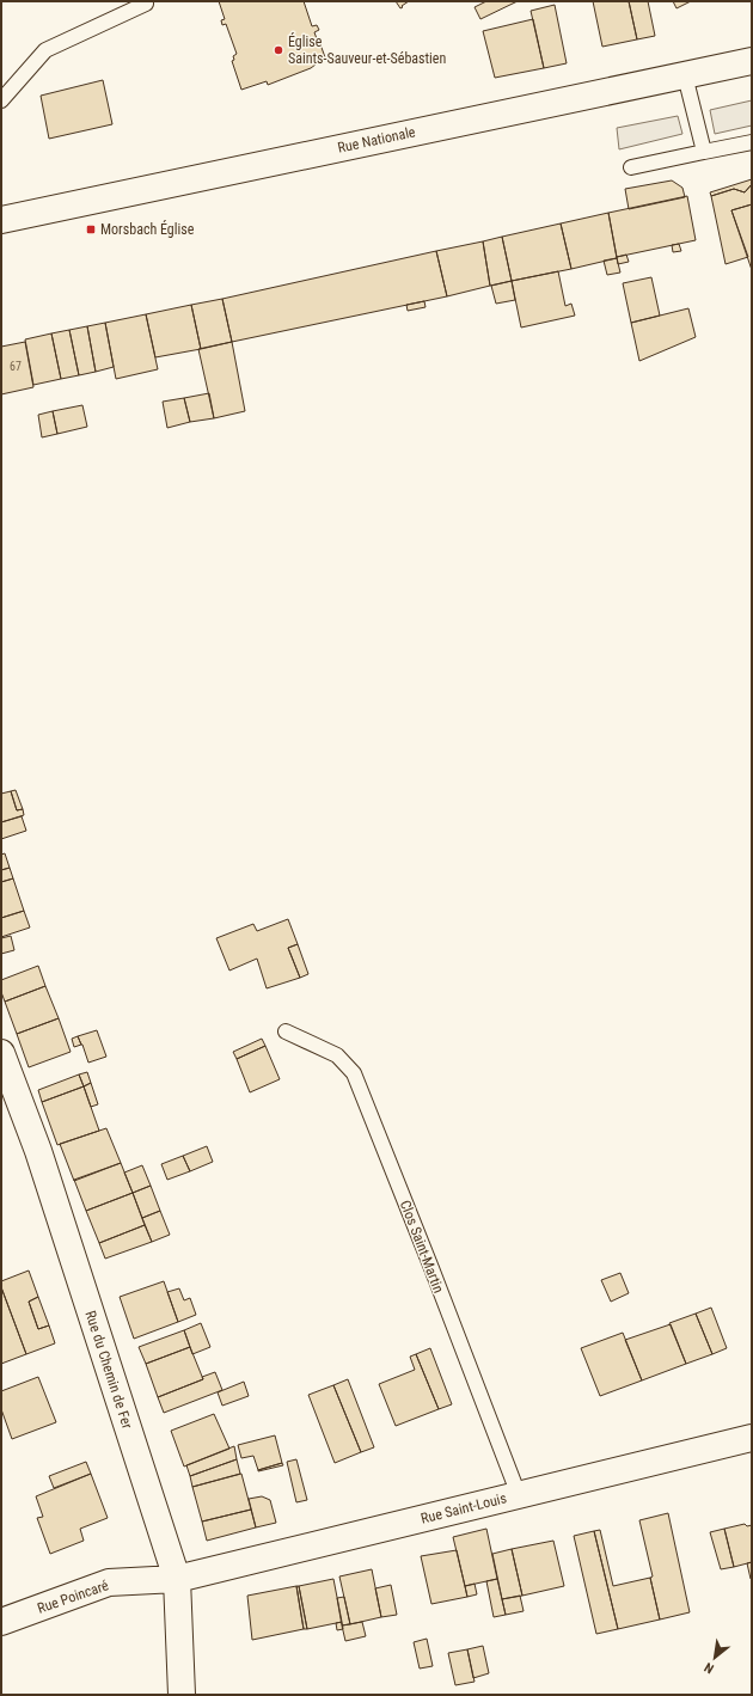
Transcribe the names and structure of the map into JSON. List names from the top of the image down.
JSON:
{
  "streets": {
    "street": [
      "Rue Nationale",
      "Rue du Chemin de Fer",
      "Rue Saint-Louis",
      "Rue Poincaré"
    ],
    "lane": ["Clos Saint-Martin"]
  },
  "crossings": [
    ["Clos Saint-Martin", "Rue Saint-Louis"],
    ["Rue du Chemin de Fer", "Rue Saint-Louis"],
    ["Rue du Chemin de Fer", "Rue Poincaré"],
    ["Rue Saint-Louis", "Rue Poincaré"]
  ],
  "places": {
    "other": ["Église Saints-Sauveur-et-Sébastien"],
    "transit": ["Morsbach Église"]
  },
  "house_numbers": ["67"],
  "north": "bottom left"
}
